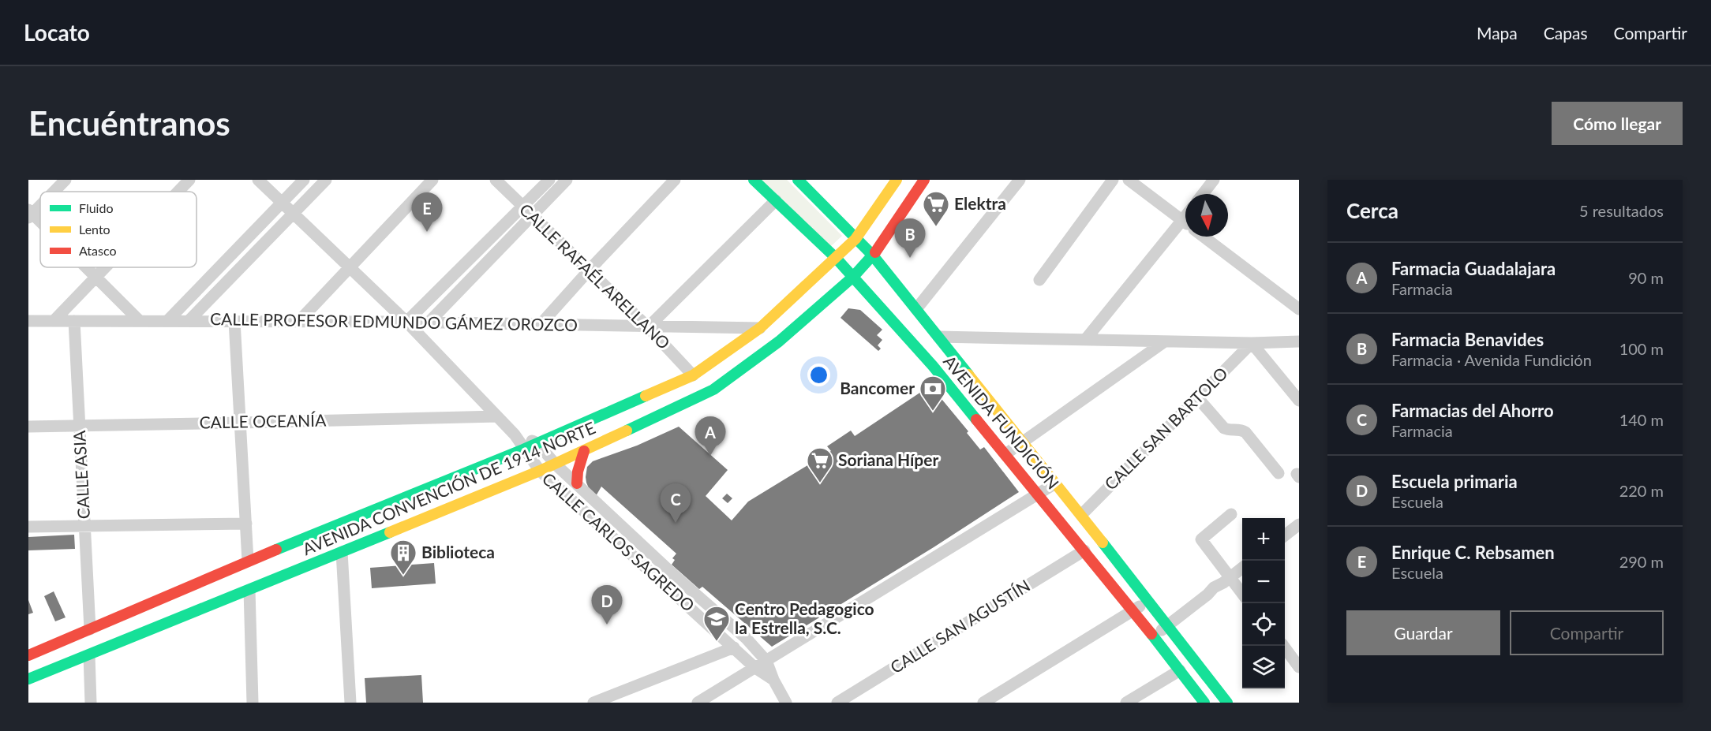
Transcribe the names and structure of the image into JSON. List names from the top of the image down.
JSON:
{
  "streets": {
    "main road": ["AVENIDA FUNDICIÓN", "AVENIDA CONVENCIÓN DE 1914 NORTE"],
    "street": [
      "CALLE RAFAÉL ARELLANO",
      "CALLE PROFESOR EDMUNDO GÁMEZ OROZCO",
      "CALLE OCEANÍA",
      "CALLE SAN BARTOLO",
      "CALLE ASIA",
      "CALLE CARLOS SAGREDO",
      "CALLE SAN AGUSTÍN"
    ]
  },
  "crossings": [
    ["CALLE RAFAÉL ARELLANO", "CALLE PROFESOR EDMUNDO GÁMEZ OROZCO"],
    ["CALLE RAFAÉL ARELLANO", "AVENIDA CONVENCIÓN DE 1914 NORTE"],
    ["CALLE PROFESOR EDMUNDO GÁMEZ OROZCO", "CALLE ASIA"],
    ["CALLE PROFESOR EDMUNDO GÁMEZ OROZCO", "AVENIDA CONVENCIÓN DE 1914 NORTE"],
    ["CALLE PROFESOR EDMUNDO GÁMEZ OROZCO", "CALLE CARLOS SAGREDO"],
    ["CALLE OCEANÍA", "CALLE ASIA"],
    ["CALLE OCEANÍA", "CALLE CARLOS SAGREDO"],
    ["AVENIDA FUNDICIÓN", "CALLE SAN BARTOLO"],
    ["AVENIDA FUNDICIÓN", "AVENIDA CONVENCIÓN DE 1914 NORTE"],
    ["AVENIDA FUNDICIÓN", "CALLE SAN AGUSTÍN"],
    ["CALLE ASIA", "AVENIDA CONVENCIÓN DE 1914 NORTE"],
    ["AVENIDA CONVENCIÓN DE 1914 NORTE", "CALLE CARLOS SAGREDO"]
  ],
  "places": {
    "supermarket": ["Elektra", "Soriana Híper"],
    "bank": ["Bancomer"],
    "building": ["Biblioteca"],
    "school or university": ["Centro Pedagogico la Estrella, S.C."]
  },
  "legend": ["Fluido", "Lento", "Atasco"],
  "north": "bottom",
  "page": {
    "header": "Locato",
    "nav": ["Mapa", "Capas", "Compartir"],
    "buttons": [
      "Cómo llegar",
      ["Guardar", "Compartir"]
    ],
    "title": "Encuéntranos",
    "heading": ["Cerca", "5 resultados"],
    "pins": [
      "E",
      "B",
      "A",
      "C",
      "D"
    ],
    "list": [
      {
        "mark": "A",
        "name": "Farmacia Guadalajara",
        "note": "Farmacia",
        "value": "90 m"
      },
      {
        "mark": "B",
        "name": "Farmacia Benavides",
        "note": "Farmacia · Avenida Fundición",
        "value": "100 m"
      },
      {
        "mark": "C",
        "name": "Farmacias del Ahorro",
        "note": "Farmacia",
        "value": "140 m"
      },
      {
        "mark": "D",
        "name": "Escuela primaria",
        "note": "Escuela",
        "value": "220 m"
      },
      {
        "mark": "E",
        "name": "Enrique C. Rebsamen",
        "note": "Escuela",
        "value": "290 m"
      }
    ],
    "map_buttons": ["+", "−"]
  }
}
